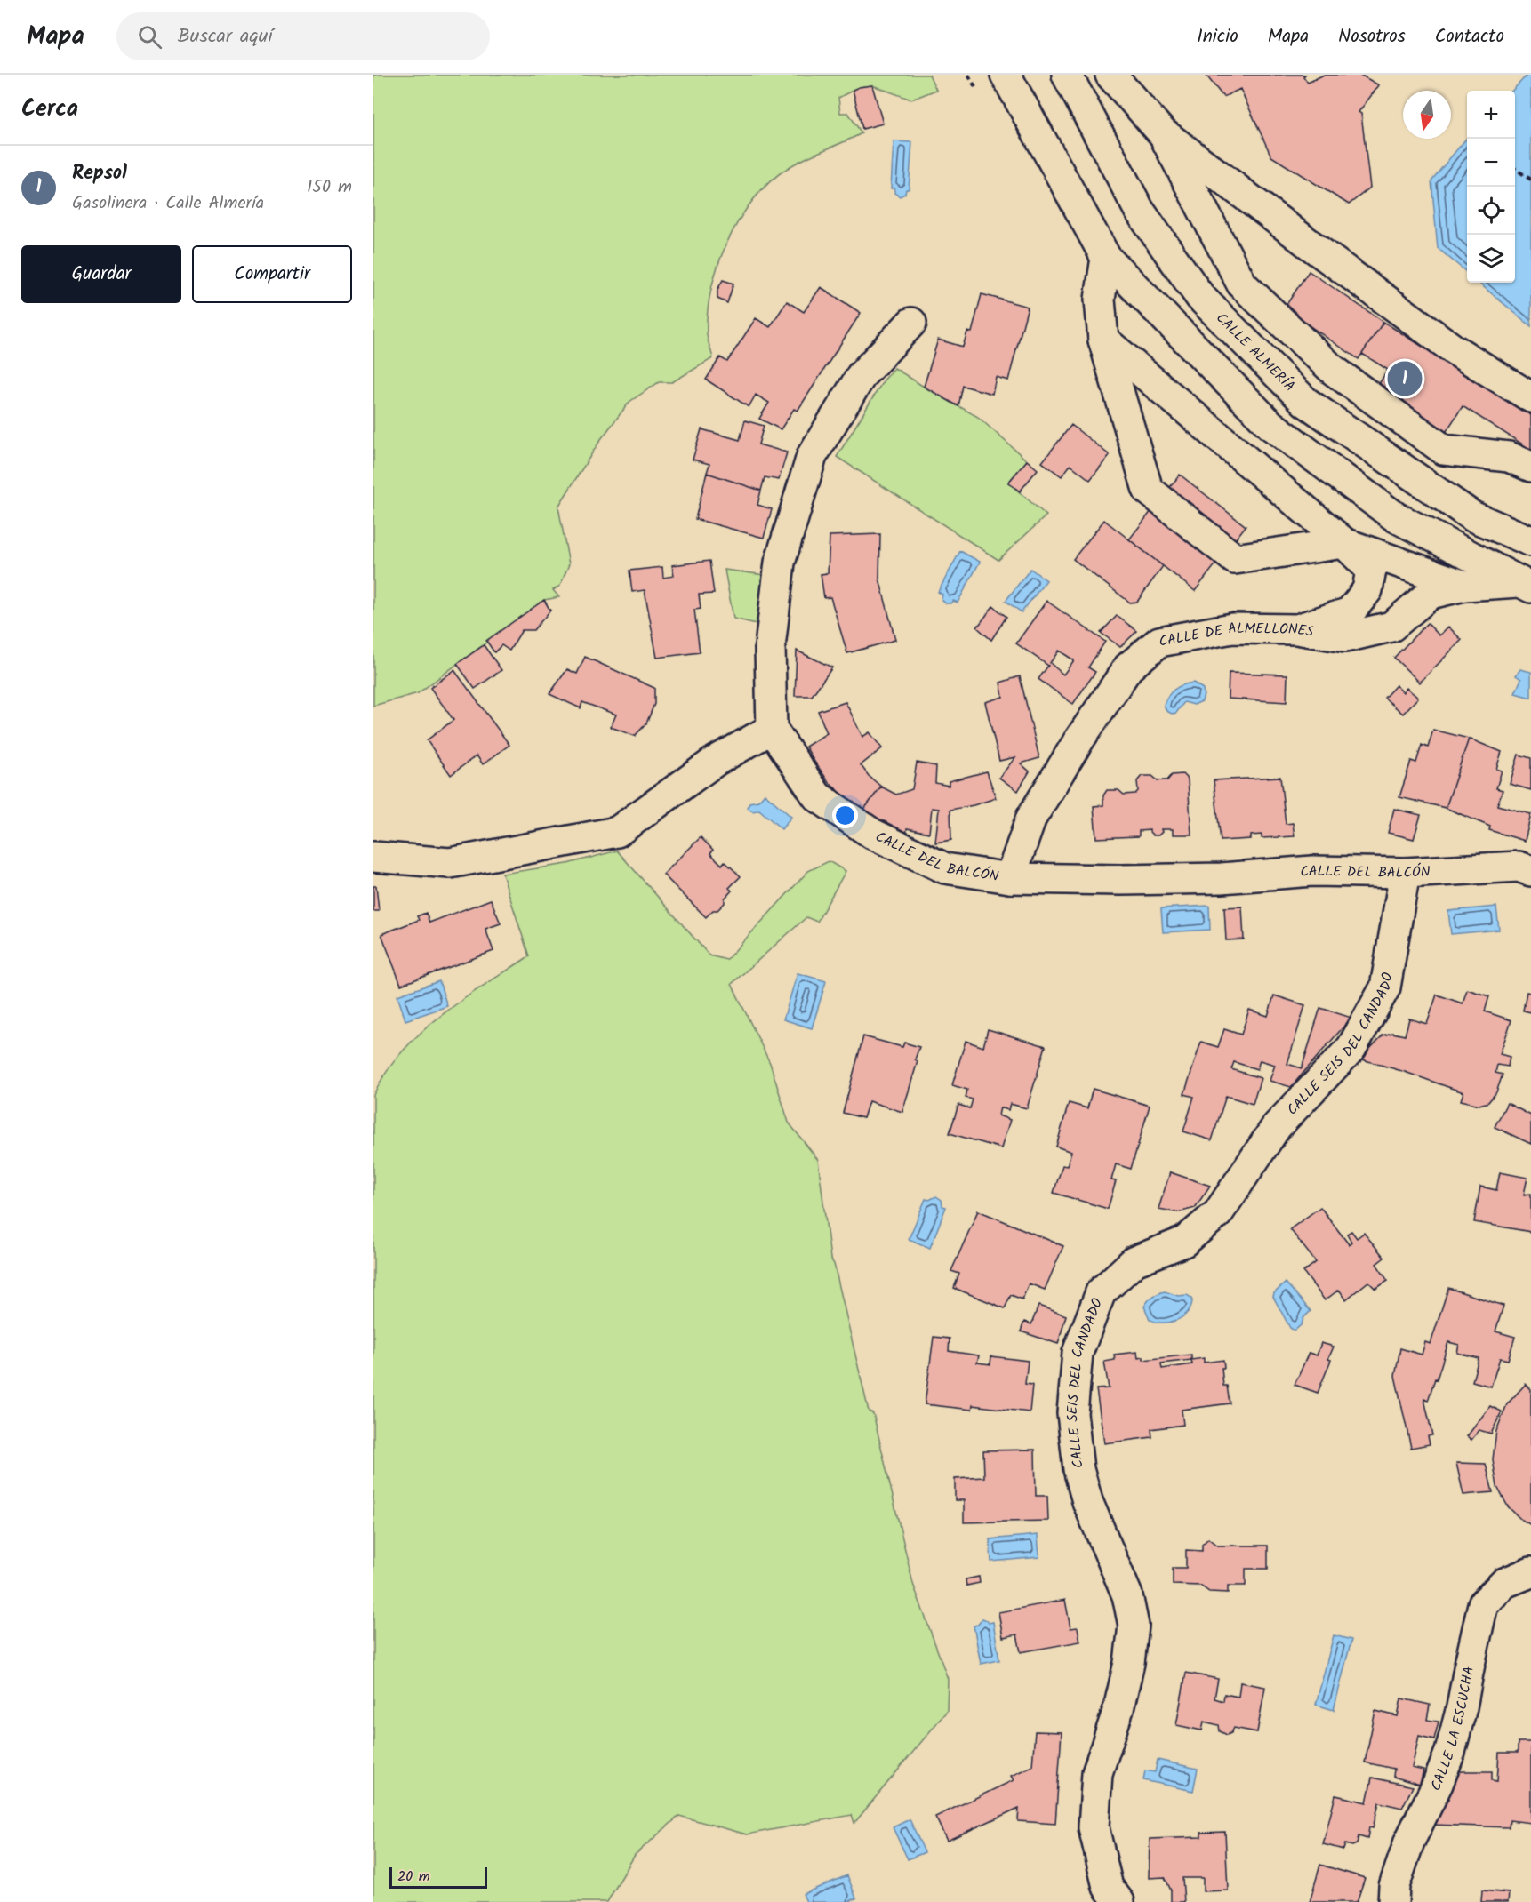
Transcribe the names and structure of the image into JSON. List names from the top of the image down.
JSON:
{
  "streets": {
    "street": [
      "CALLE ALMERÍA",
      "CALLE DE ALMELLONES",
      "CALLE DEL BALCÓN",
      "CALLE SEIS DEL CANDADO",
      "CALLE LA ESCUCHA"
    ]
  },
  "crossings": [
    ["CALLE DE ALMELLONES", "CALLE DEL BALCÓN"],
    ["CALLE DEL BALCÓN", "CALLE SEIS DEL CANDADO"]
  ],
  "scale_bar": "20 m",
  "north": "bottom",
  "page": {
    "header": "Mapa",
    "search": "Buscar aquí",
    "nav": [
      "Inicio",
      "Mapa",
      "Nosotros",
      "Contacto"
    ],
    "heading": "Cerca",
    "map_buttons": ["+", "−"],
    "list": [
      {
        "mark": "1",
        "name": "Repsol",
        "note": "Gasolinera · Calle Almería",
        "value": "150 m"
      }
    ],
    "buttons": ["Guardar", "Compartir"],
    "pins": "1",
    "scale": "20 m"
  }
}
